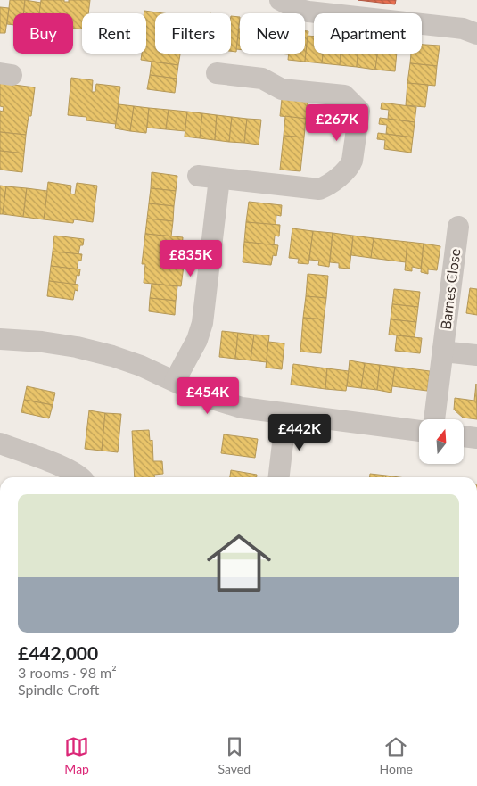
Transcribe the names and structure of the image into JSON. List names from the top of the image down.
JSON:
{
  "streets": {
    "street": ["Barnes Close"]
  },
  "north": "top",
  "page": {
    "chip": [
      "Buy",
      "Rent",
      "Filters",
      "New",
      "Apartment"
    ],
    "price": [
      "£267K",
      "£835K",
      "£454K",
      "£442K"
    ],
    "list": [
      {
        "name": "£442,000",
        "note": "3 rooms · 98 m² · Spindle Croft"
      }
    ],
    "tabs": ["Map", "Saved", "Home"]
  }
}
